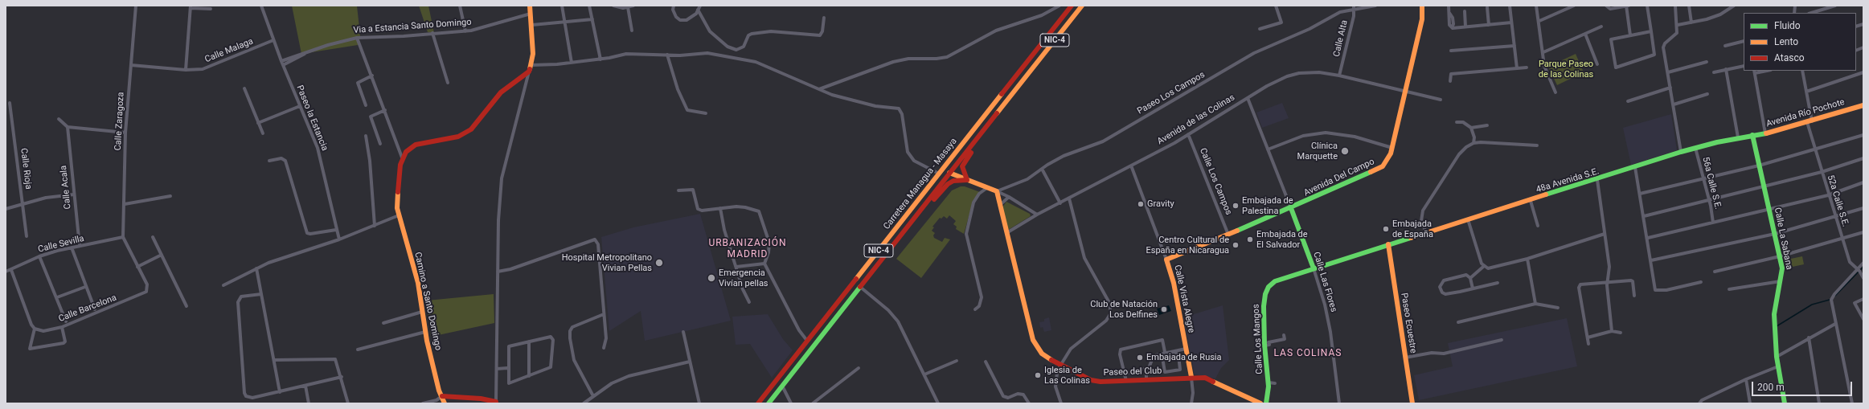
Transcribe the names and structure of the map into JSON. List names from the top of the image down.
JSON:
{
  "streets": {
    "main road": [
      "NIC-4",
      "Avenida Río Pochote",
      "Avenida Del Campo",
      "48a Avenida S.E.",
      "Carretera Managua - Masaya",
      "Calle La Sabana",
      "Calle Las Flores",
      "Calle Vista Alegre",
      "Camino a Santo Domingo",
      "Paseo Ecuestre",
      "Calle Los Mangos",
      "Paseo del Club"
    ],
    "street": [
      "Via a Estancia Santo Domingo",
      "Calle Alta",
      "Calle Malaga",
      "Paseo Los Campos",
      "Paseo la Estancia",
      "Avenida de las Colinas",
      "Calle Zaragoza",
      "Calle Rioja",
      "Calle Los Campos",
      "56a Calle S.E.",
      "Calle Acala",
      "52a Calle S.E.",
      "Calle Sevilla",
      "Calle Barcelona"
    ]
  },
  "crossings": [
    ["Via a Estancia Santo Domingo", "Paseo la Estancia"],
    ["Calle Alta", "Paseo Los Campos"],
    ["Calle Alta", "Avenida de las Colinas"],
    ["Calle Malaga", "Paseo la Estancia"],
    ["Calle Malaga", "Calle Zaragoza"],
    ["Paseo Los Campos", "Paseo del Club"],
    ["Avenida Río Pochote", "48a Avenida S.E."],
    ["Avenida Río Pochote", "52a Calle S.E."],
    ["Avenida Río Pochote", "Calle La Sabana"],
    ["Avenida de las Colinas", "Avenida Del Campo"],
    ["Avenida de las Colinas", "Calle Los Campos"],
    ["Avenida de las Colinas", "Calle Las Flores"],
    ["Avenida de las Colinas", "Calle Vista Alegre"],
    ["Avenida de las Colinas", "Paseo del Club"],
    ["Calle Zaragoza", "Calle Sevilla"],
    ["Calle Zaragoza", "Calle Barcelona"],
    ["Avenida Del Campo", "Calle Los Campos"],
    ["Avenida Del Campo", "Calle Las Flores"],
    ["Avenida Del Campo", "Calle Vista Alegre"],
    ["48a Avenida S.E.", "56a Calle S.E."],
    ["48a Avenida S.E.", "Calle La Sabana"],
    ["48a Avenida S.E.", "Paseo Ecuestre"],
    ["48a Avenida S.E.", "Calle Los Mangos"],
    ["Calle Acala", "Calle Sevilla"],
    ["Calle Sevilla", "Calle Barcelona"],
    ["Calle Las Flores", "Calle Los Mangos"],
    ["Calle Vista Alegre", "Paseo del Club"],
    ["Paseo Ecuestre", "Calle Los Mangos"]
  ],
  "districts": ["URBANIZACIÓN MADRID", "LAS COLINAS"],
  "parks": ["Parque Paseo de las Colinas"],
  "places": [
    "Clínica Marquette",
    "Gravity",
    "Embajada de Palestina",
    "Embajada de España",
    "Embajada de El Salvador",
    "Centro Cultural de España en Nicaragua",
    "Hospital Metropolitano Vivian Pellas",
    "Emergencia Vivían pellas",
    "Club de Natación Los Delfines",
    "Embajada de Rusia",
    "Iglesia de Las Colinas"
  ],
  "legend": ["Fluido", "Lento", "Atasco"],
  "scale_bar": "200 m"
}
